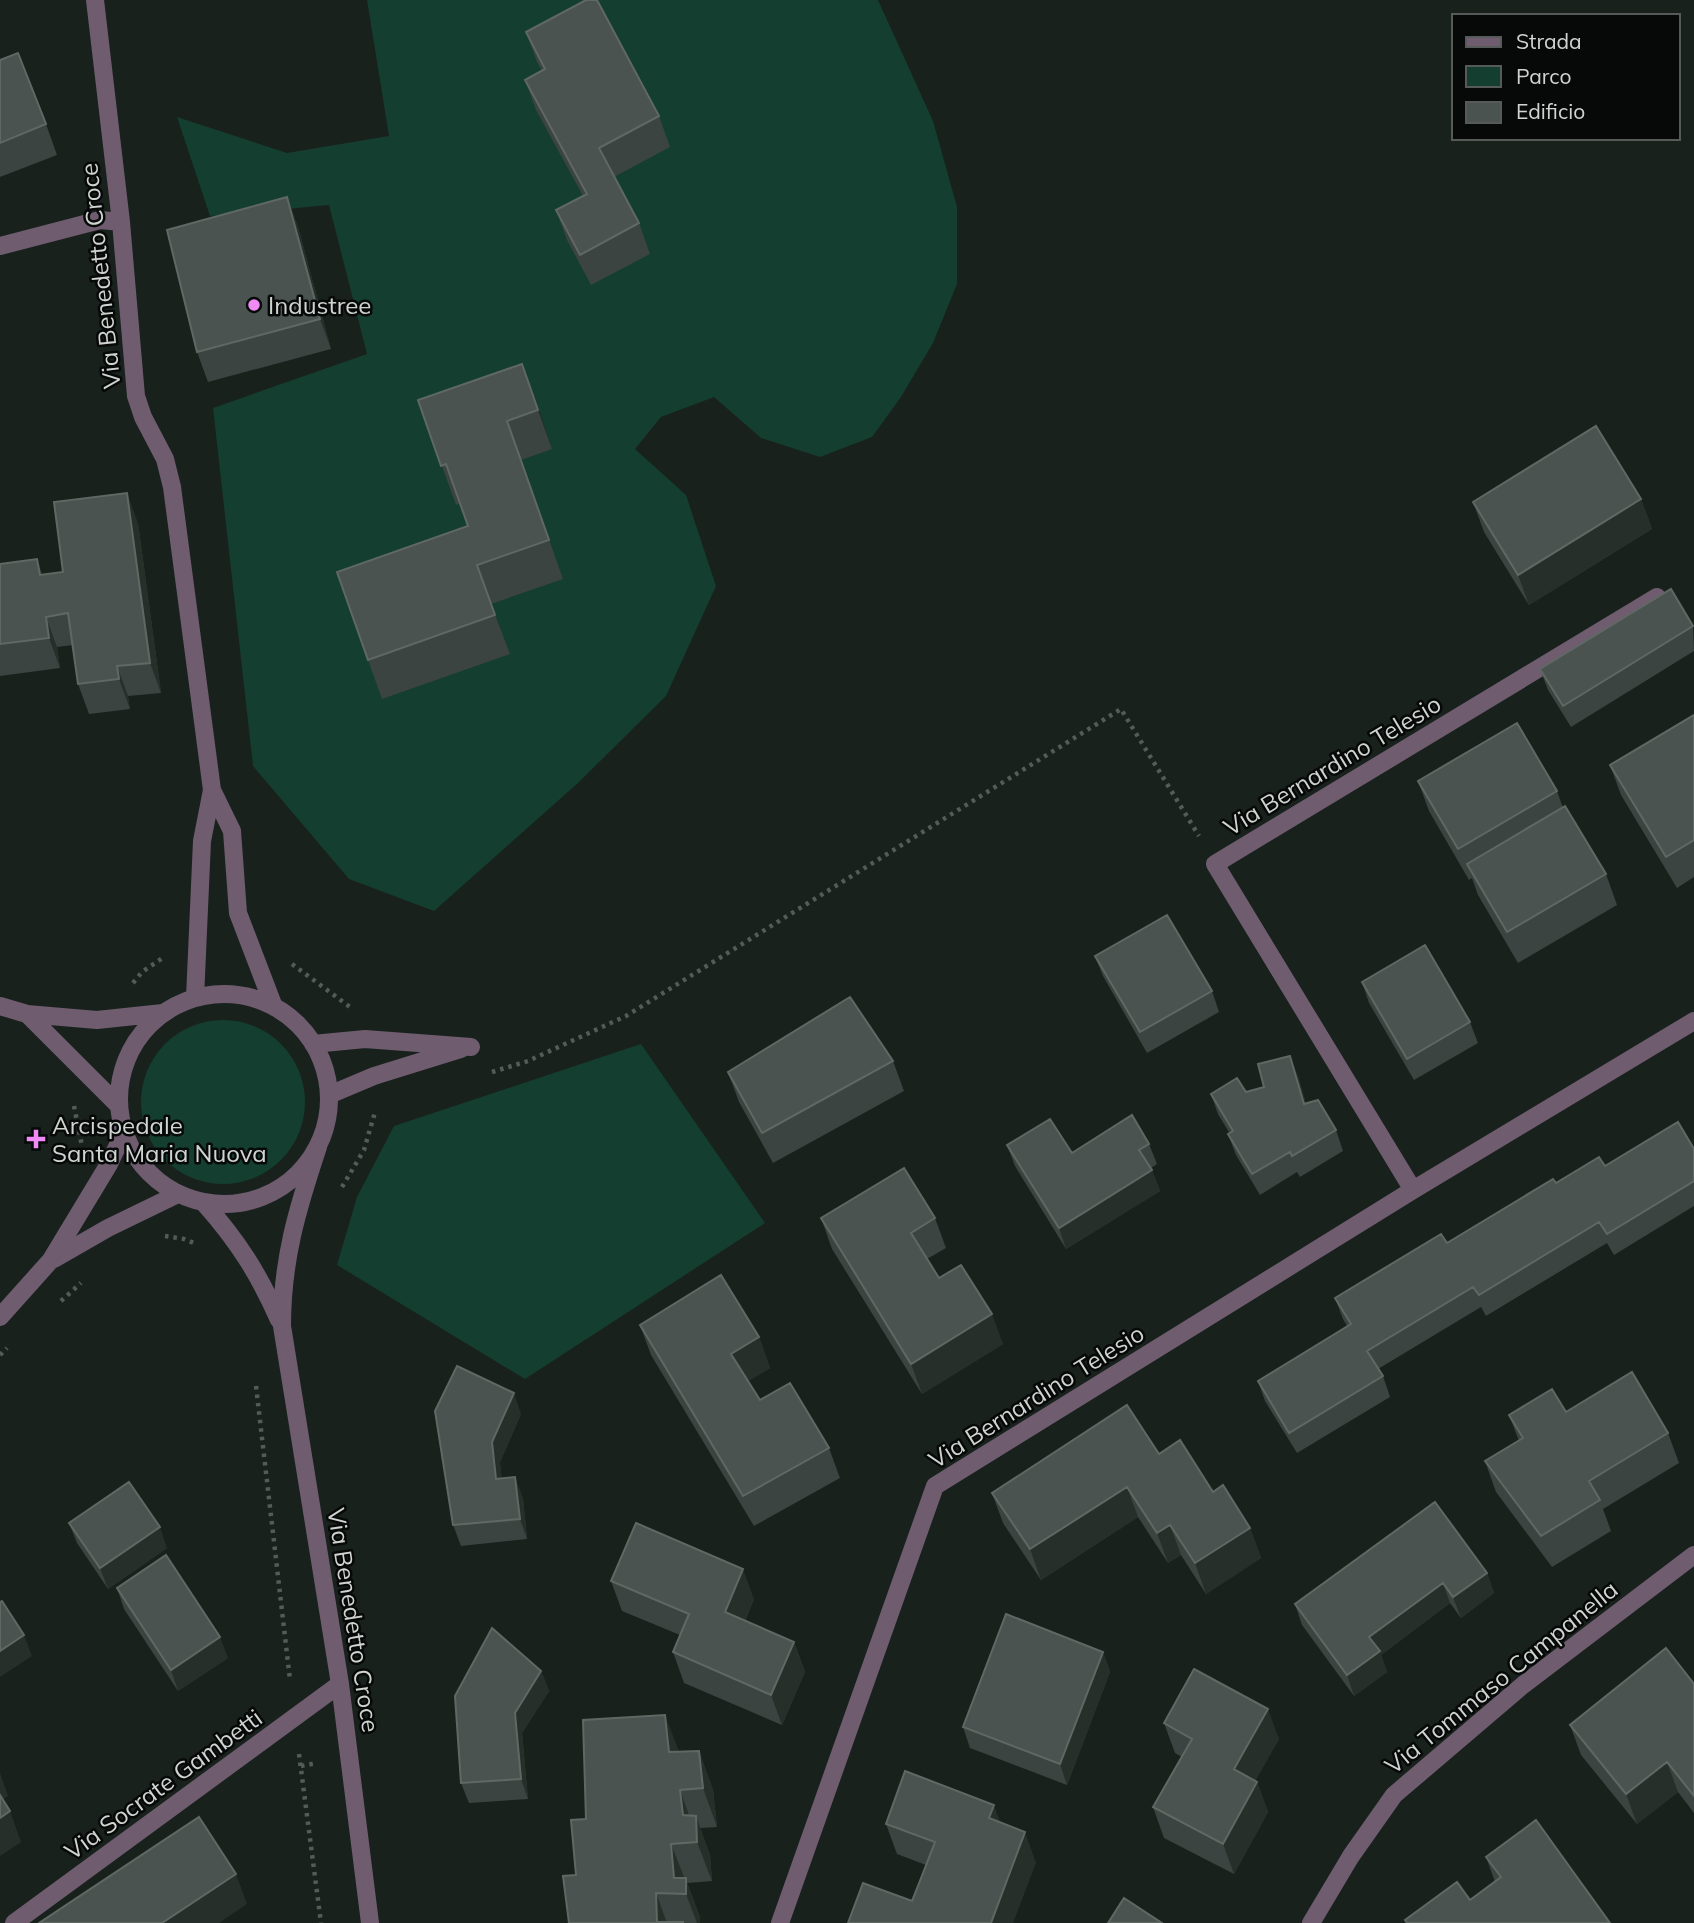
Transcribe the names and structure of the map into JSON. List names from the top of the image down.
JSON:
{
  "streets": {
    "street": [
      "Via Benedetto Croce",
      "Via Bernardino Telesio",
      "Via Tommaso Campanella",
      "Via Socrate Gambetti"
    ]
  },
  "crossings": [
    ["Via Benedetto Croce", "Via Socrate Gambetti"]
  ],
  "places": {
    "other": ["Industree"],
    "health": ["Arcispedale Santa Maria Nuova"]
  },
  "legend": ["Strada", "Parco", "Edificio"]
}
